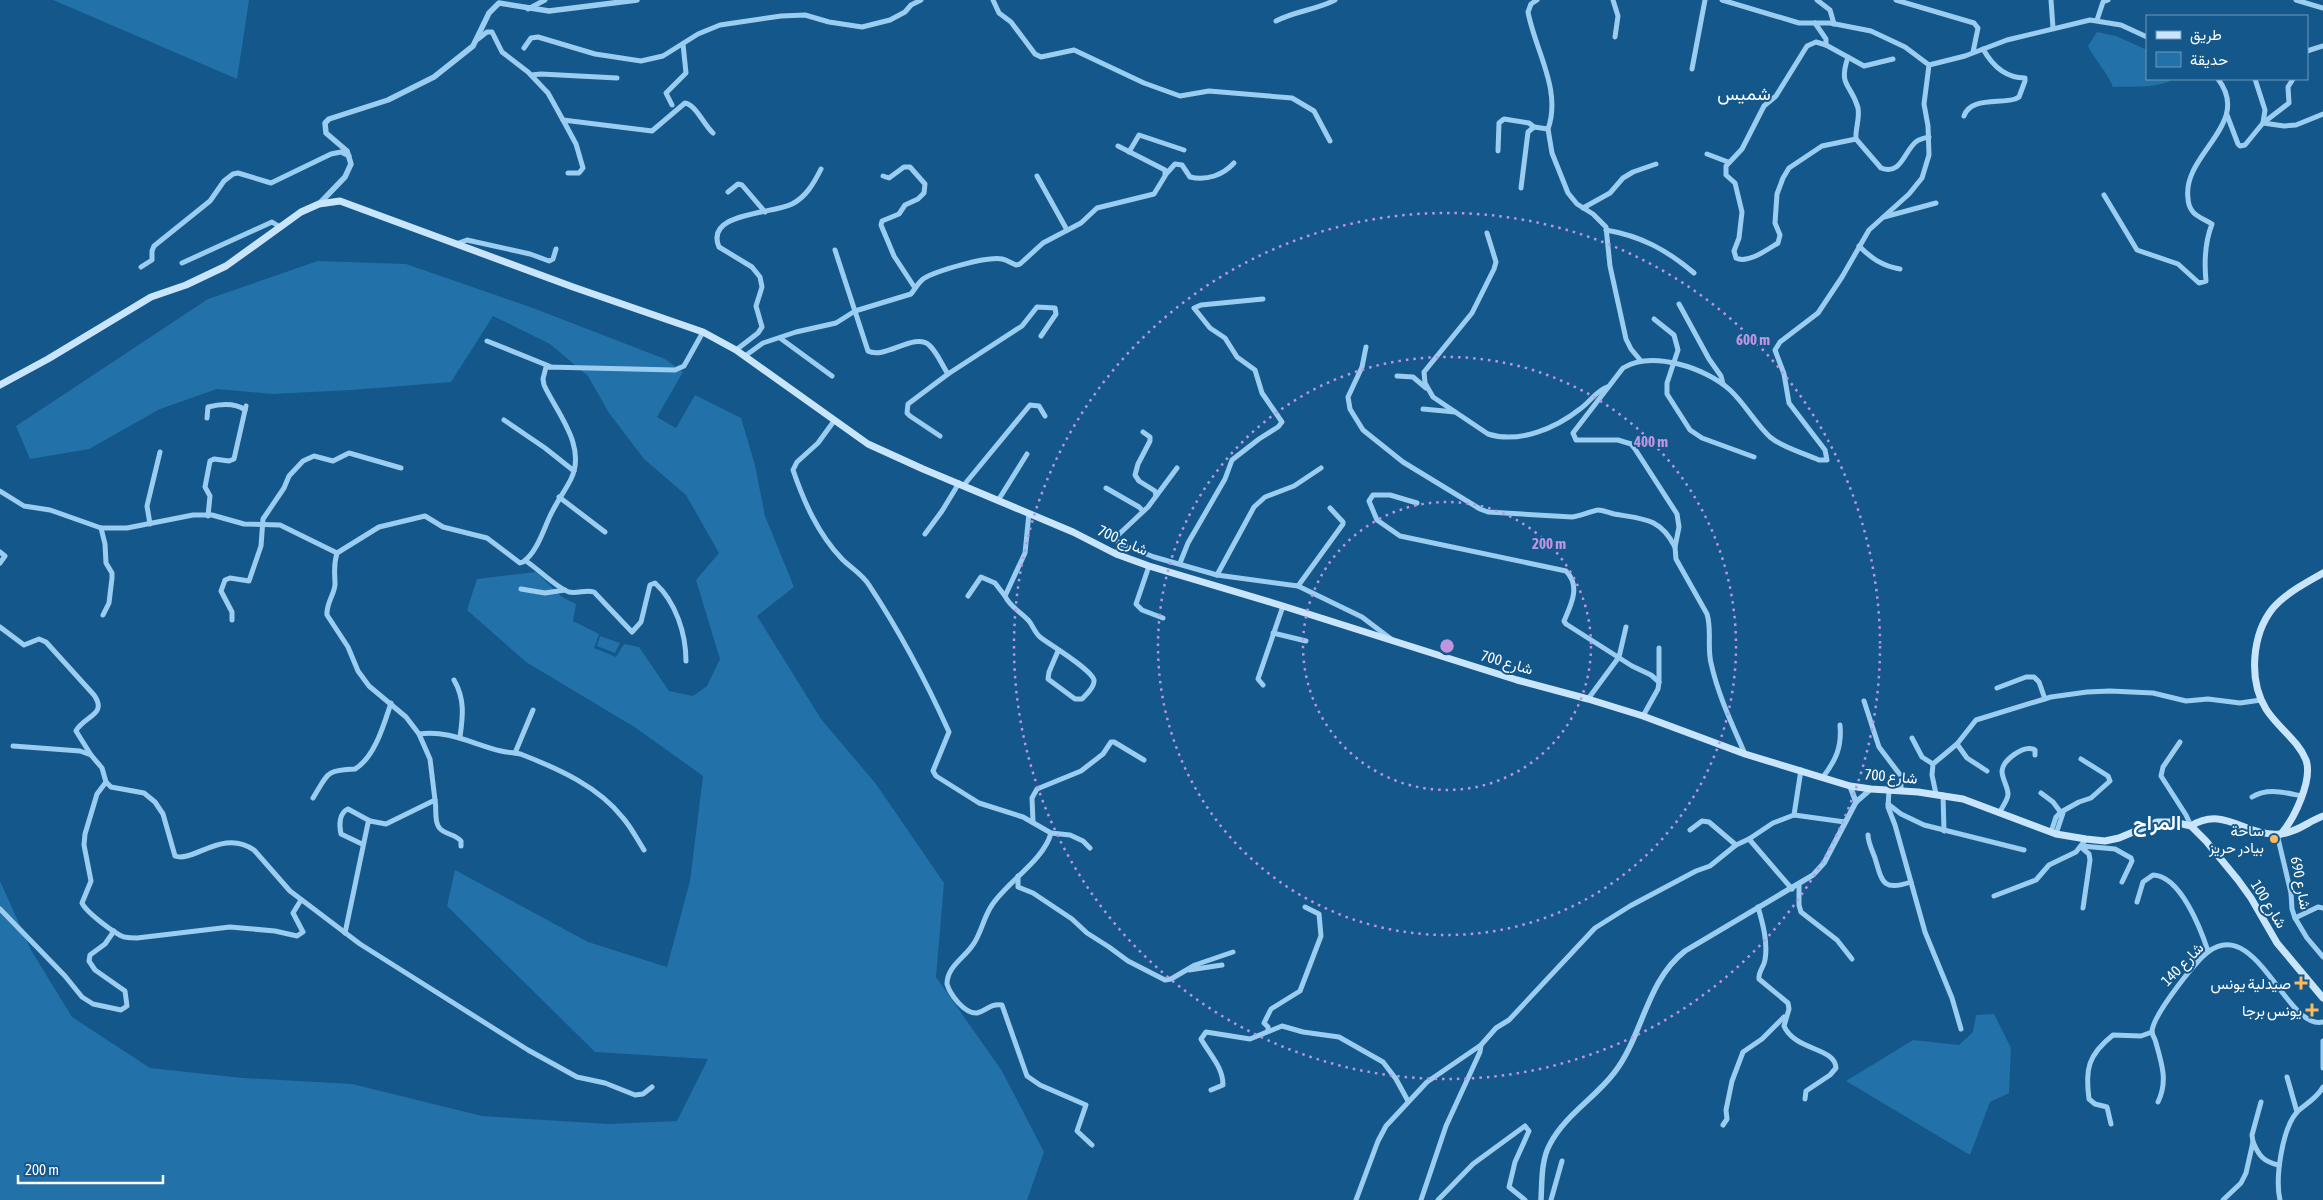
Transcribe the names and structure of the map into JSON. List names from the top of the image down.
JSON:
{
  "streets": {
    "main road": ["شارع 700", "شارع 100"],
    "street": ["شارع 690", "شارع 140"]
  },
  "crossings": [
    ["شارع 700", "شارع 100"]
  ],
  "districts": ["شميس", "المراح"],
  "places": {
    "other": ["ساحة بيادر حريز"],
    "health": ["صيدلية يونس", "يونس برجا"]
  },
  "legend": ["طريق", "حديقة"],
  "scale_bar": "200 m",
  "rings": ["600 m", "400 m", "200 m"]
}
